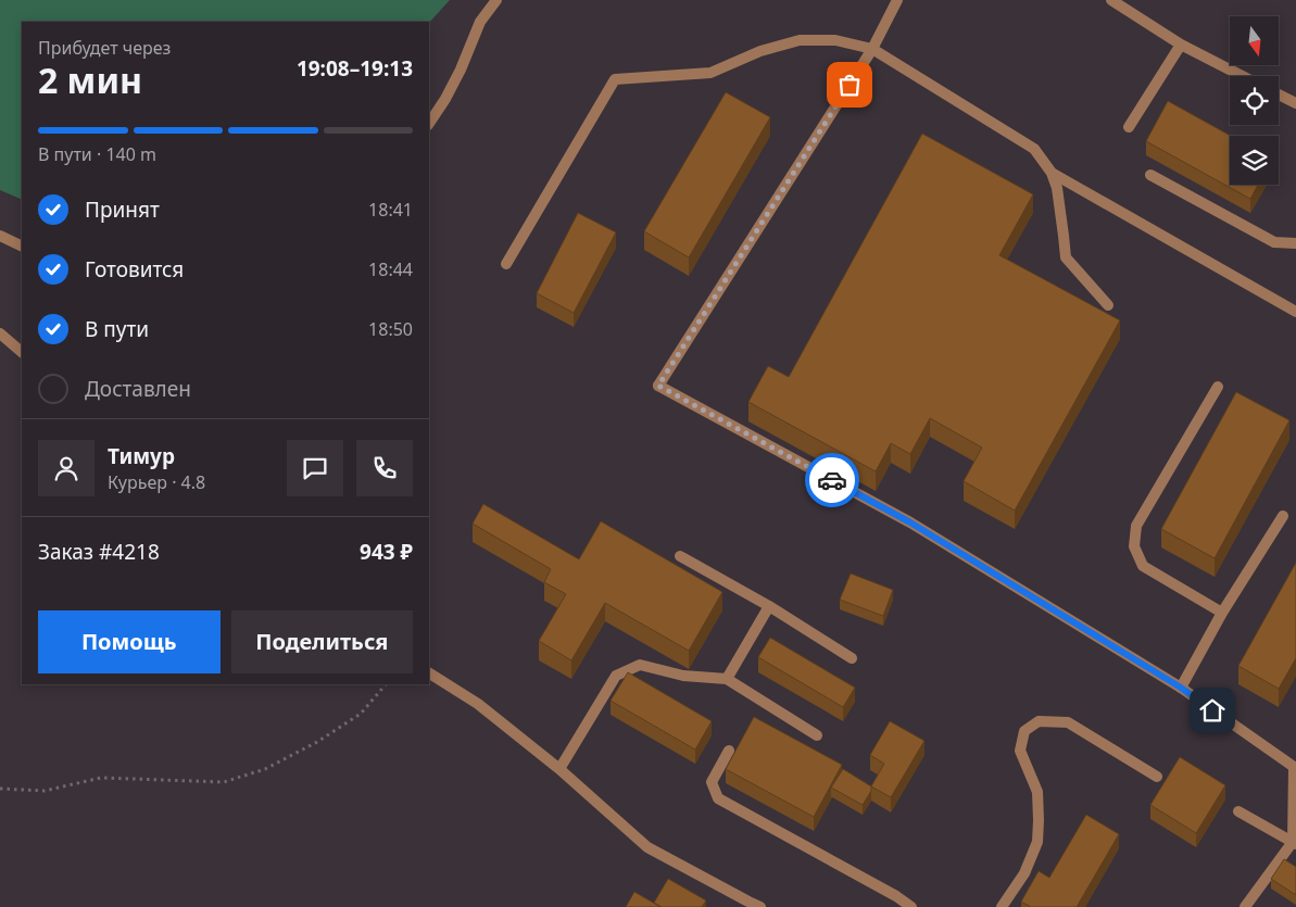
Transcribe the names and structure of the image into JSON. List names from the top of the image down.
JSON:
{
  "north": "bottom",
  "page": {
    "heading": ["2 мин", "Прибудет через", "19:08–19:13"],
    "panel": [
      "Тимур",
      "Курьер · 4.8",
      "Заказ #4218",
      "943 ₽"
    ],
    "bar": "В пути · 140 m",
    "list": [
      ["Принят", "18:41"],
      ["Готовится", "18:44"],
      ["В пути", "18:50"],
      "Доставлен"
    ],
    "buttons": ["Помощь", "Поделиться"]
  }
}
